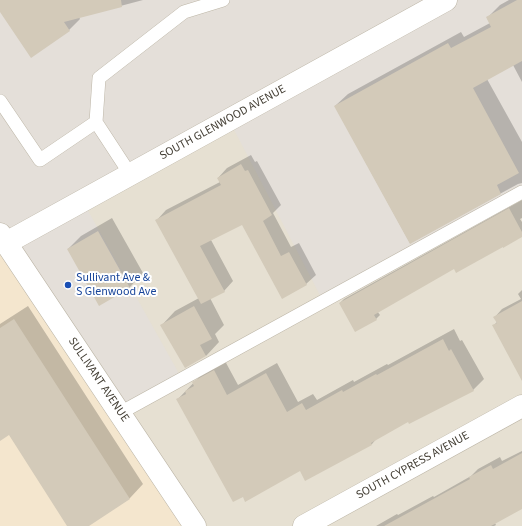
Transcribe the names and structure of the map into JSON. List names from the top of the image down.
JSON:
{
  "streets": {
    "street": ["SOUTH GLENWOOD AVENUE", "SULLIVANT AVENUE", "SOUTH CYPRESS AVENUE"]
  },
  "crossings": [
    ["SOUTH GLENWOOD AVENUE", "SULLIVANT AVENUE"]
  ],
  "places": ["Sullivant Ave & S Glenwood Ave"]
}
